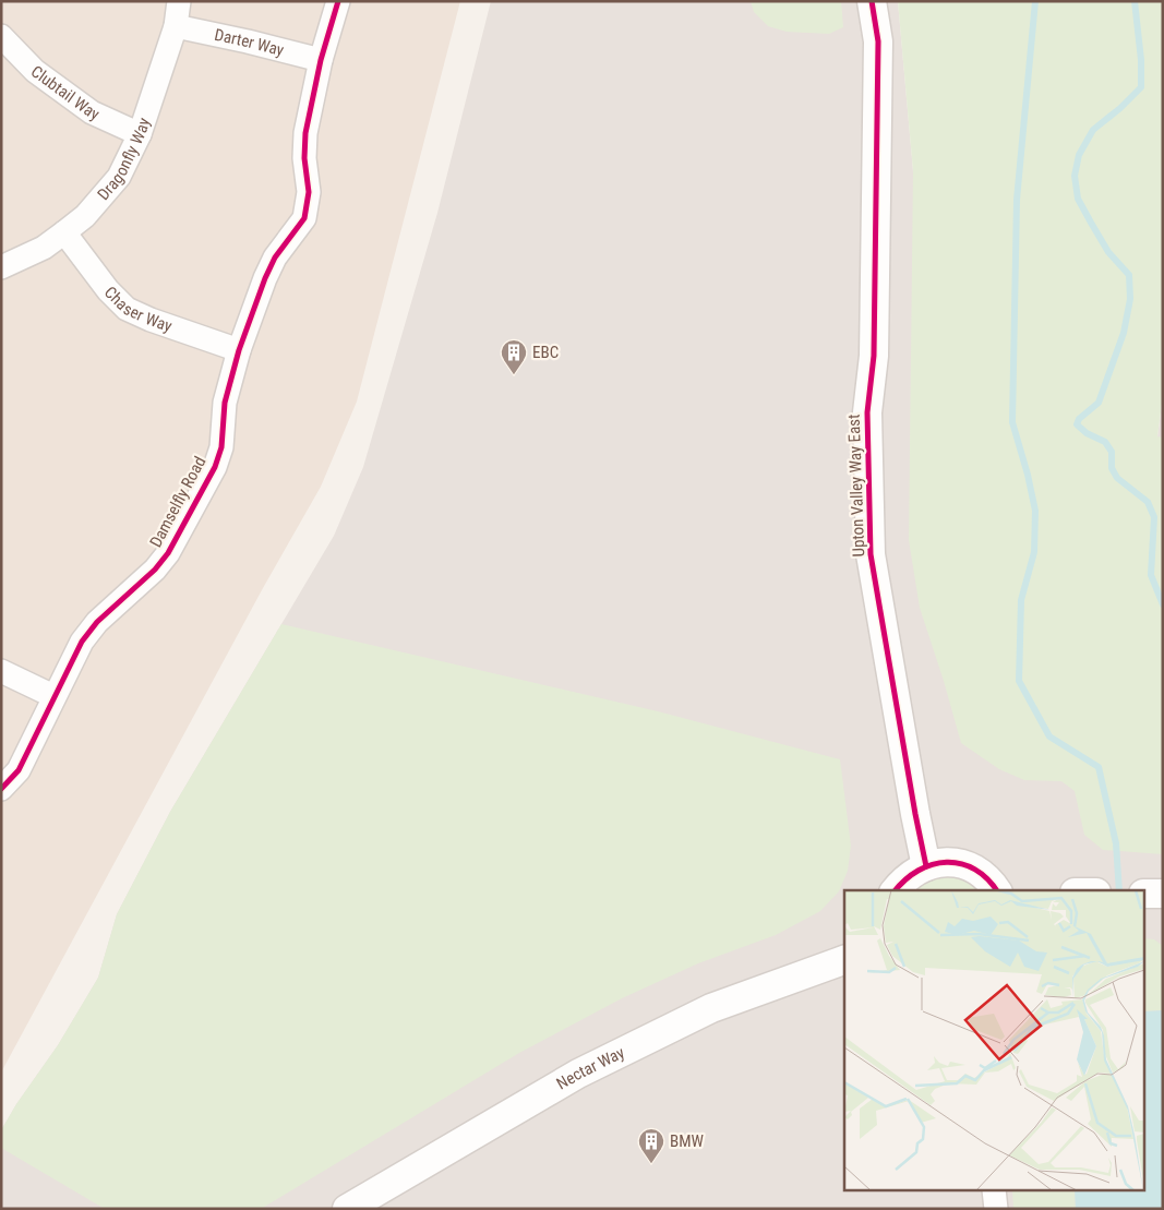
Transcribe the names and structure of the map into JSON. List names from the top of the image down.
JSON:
{
  "streets": {
    "street": [
      "Darter Way",
      "Clubtail Way",
      "Dragonfly Way",
      "Chaser Way",
      "Upton Valley Way East",
      "Damselfly Road",
      "Nectar Way"
    ]
  },
  "crossings": [
    ["Darter Way", "Dragonfly Way"],
    ["Darter Way", "Damselfly Road"],
    ["Clubtail Way", "Dragonfly Way"],
    ["Dragonfly Way", "Chaser Way"],
    ["Chaser Way", "Damselfly Road"]
  ],
  "places": {
    "building": ["EBC", "BMW"]
  }
}
